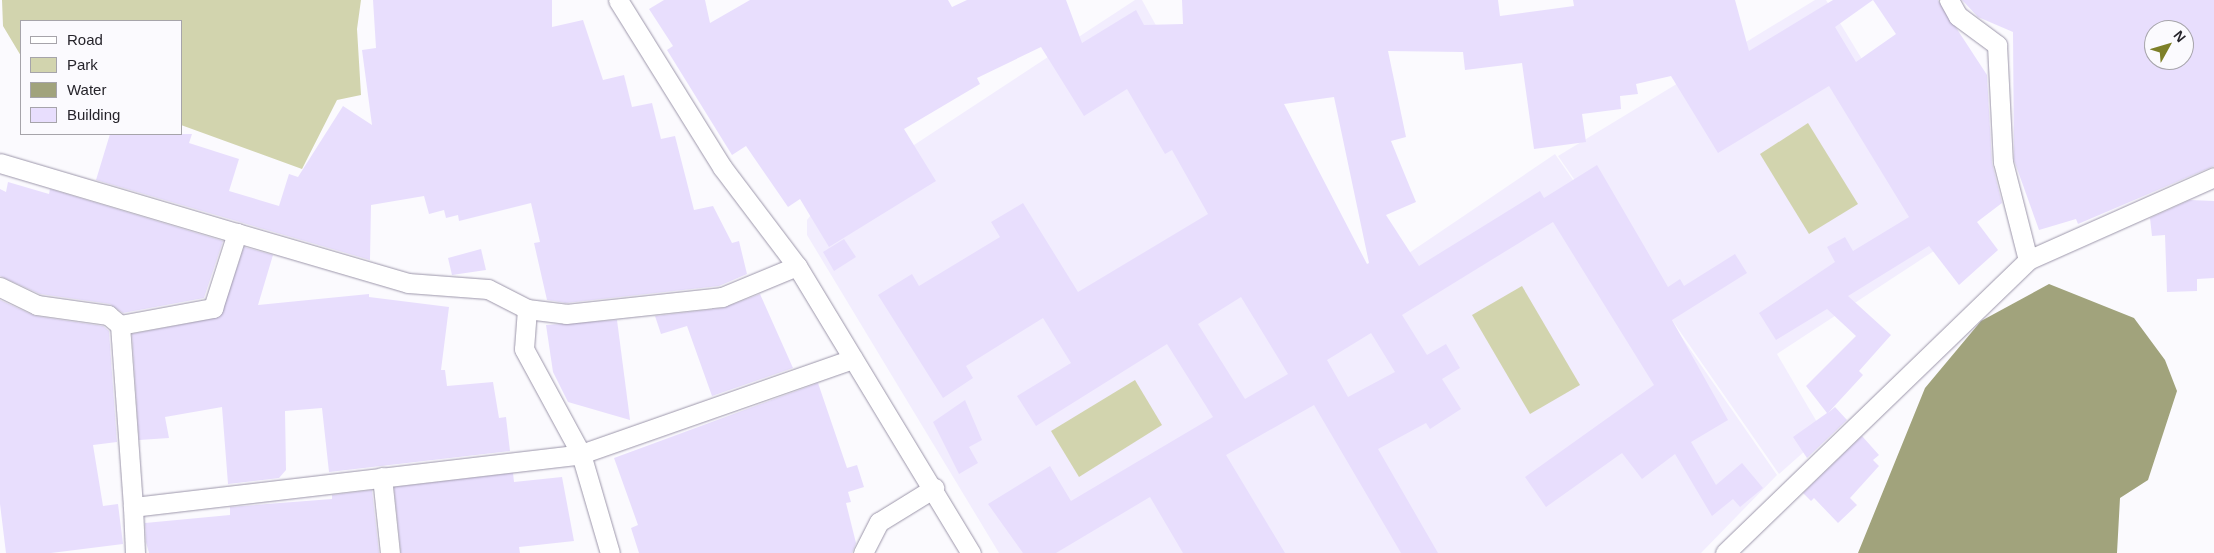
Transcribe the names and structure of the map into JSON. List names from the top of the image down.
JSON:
{
  "legend": [
    "Road",
    "Park",
    "Water",
    "Building"
  ],
  "north": "top right"
}
